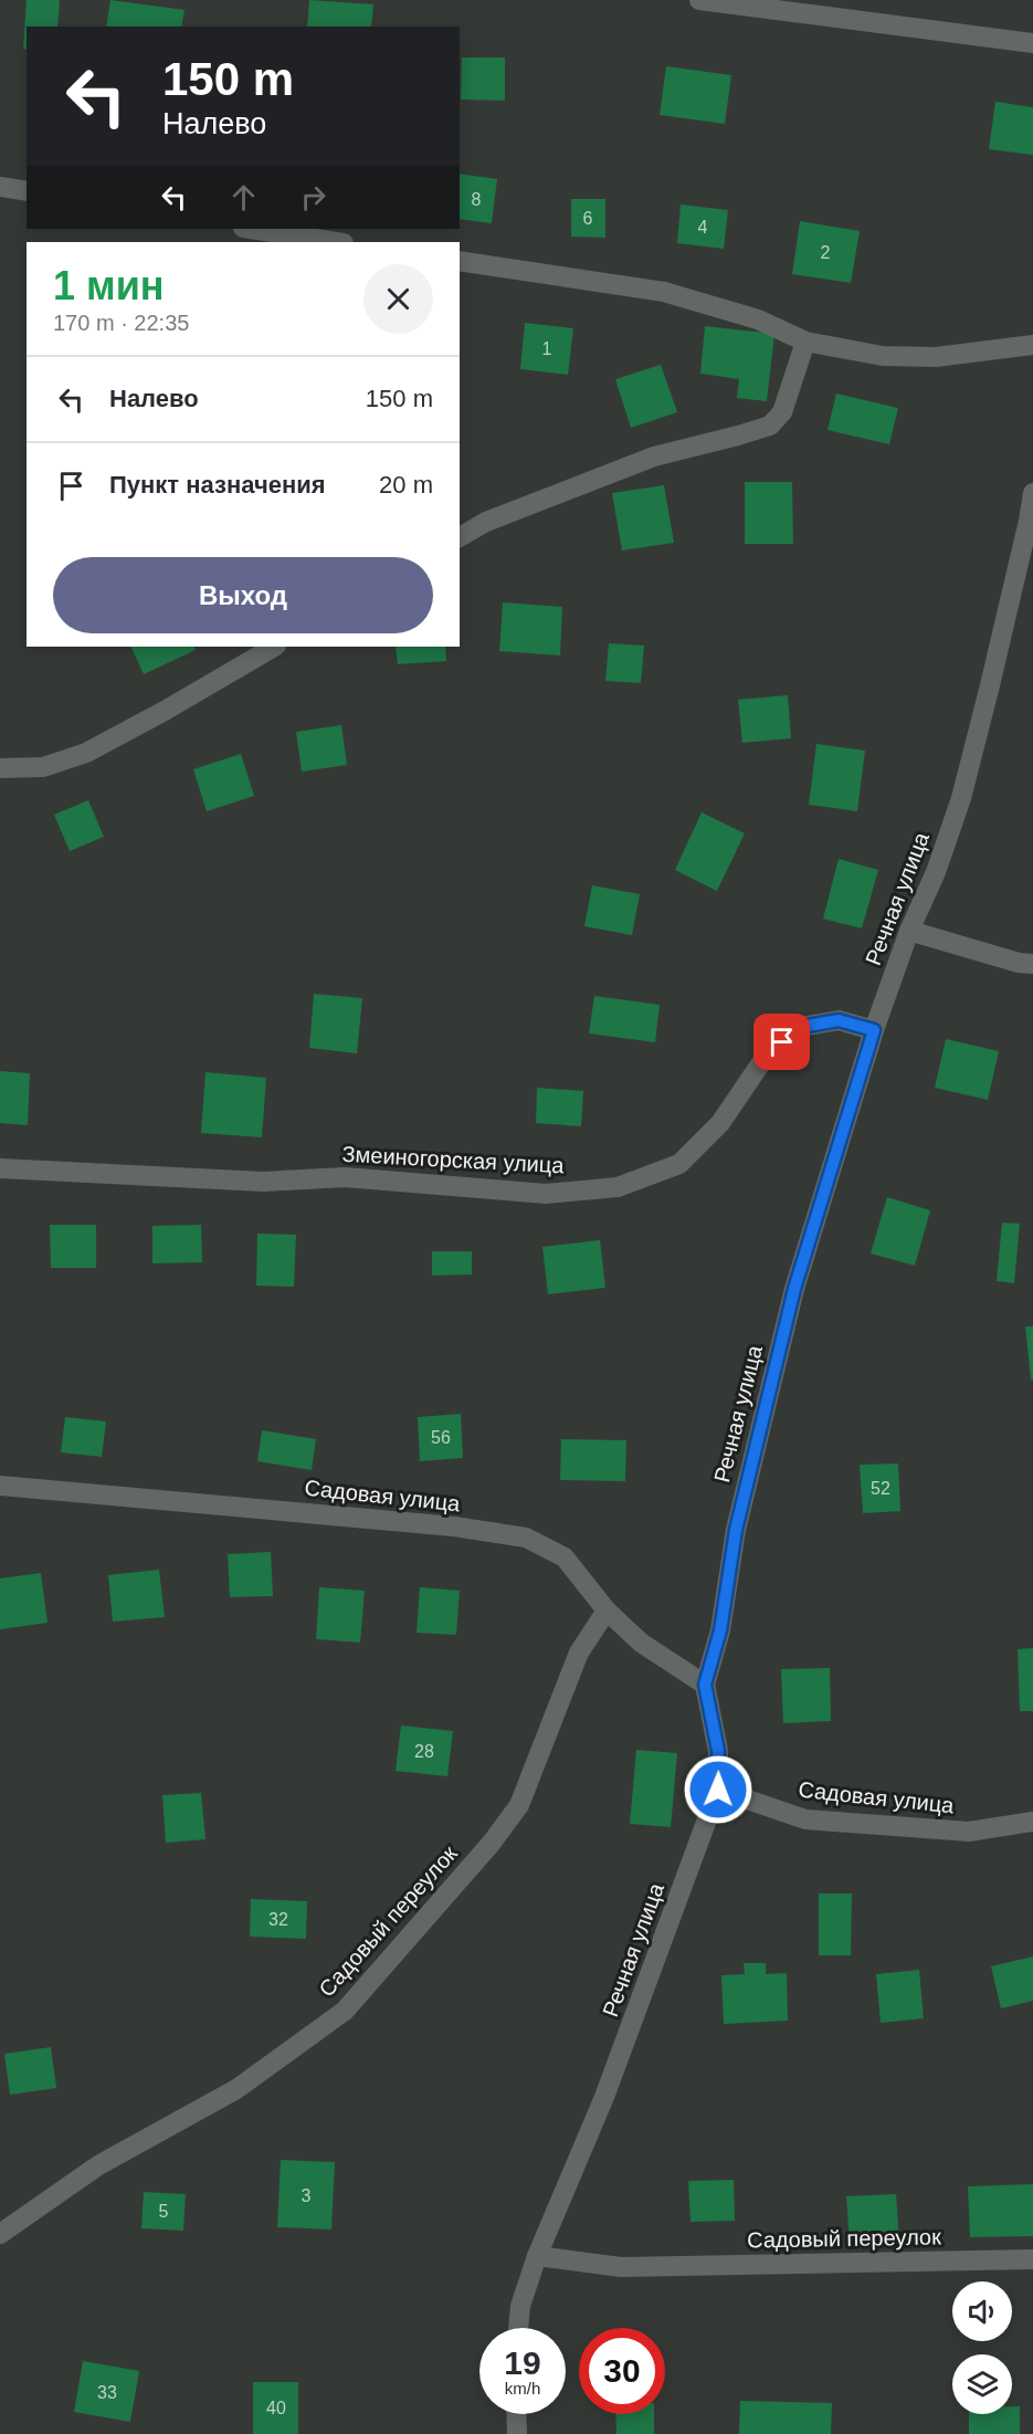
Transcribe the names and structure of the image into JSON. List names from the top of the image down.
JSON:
{
  "streets": {
    "street": [
      "Речная улица",
      "Змеиногорская улица",
      "Садовая улица",
      "Садовый переулок"
    ]
  },
  "crossings": [
    ["Речная улица", "Змеиногорская улица"],
    ["Речная улица", "Садовая улица"],
    ["Речная улица", "Садовый переулок"],
    ["Садовая улица", "Садовый переулок"]
  ],
  "house_numbers": [
    "8",
    "6",
    "4",
    "2",
    "1",
    "56",
    "52",
    "28",
    "32",
    "3",
    "5",
    "33",
    "40"
  ],
  "page": {
    "turn": ["150 m", "Налево"],
    "heading": ["1 мин", "170 m · 22:35"],
    "list": [
      {
        "name": "Налево",
        "value": "150 m"
      },
      {
        "name": "Пункт назначения",
        "value": "20 m"
      }
    ],
    "buttons": "Выход",
    "speed": "19 km/h",
    "limit": "30"
  }
}
